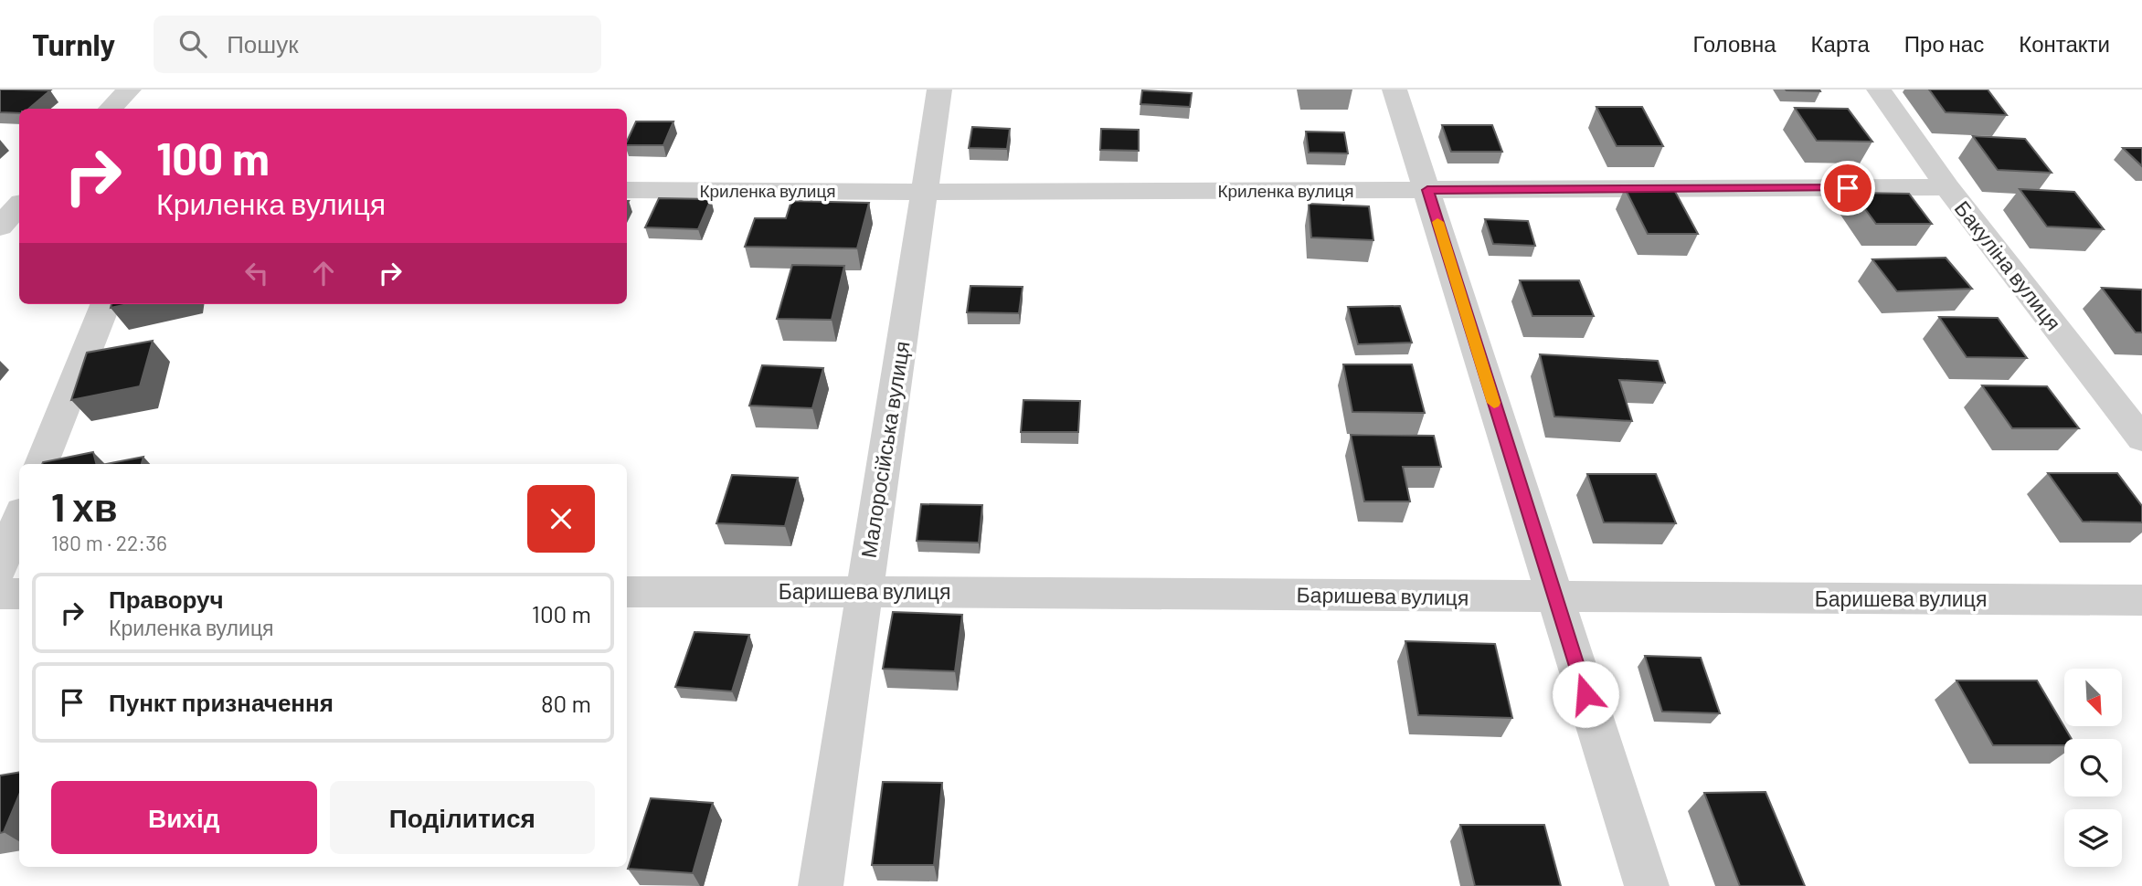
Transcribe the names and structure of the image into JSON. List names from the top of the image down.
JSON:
{
  "streets": {
    "street": [
      "Криленка вулиця",
      "Бакуліна вулиця",
      "Малоросійська вулиця",
      "Баришева вулиця"
    ]
  },
  "crossings": [
    ["Криленка вулиця", "Бакуліна вулиця"],
    ["Криленка вулиця", "Малоросійська вулиця"],
    ["Малоросійська вулиця", "Баришева вулиця"]
  ],
  "north": "bottom right",
  "page": {
    "header": "Turnly",
    "search": "Пошук",
    "nav": [
      "Головна",
      "Карта",
      "Про нас",
      "Контакти"
    ],
    "turn": ["100 m", "Криленка вулиця"],
    "heading": ["1 хв", "180 m · 22:36"],
    "list": [
      {
        "name": "Праворуч",
        "note": "Криленка вулиця",
        "value": "100 m"
      },
      {
        "name": "Пункт призначення",
        "value": "80 m"
      }
    ],
    "buttons": ["Вихід", "Поділитися"]
  }
}
